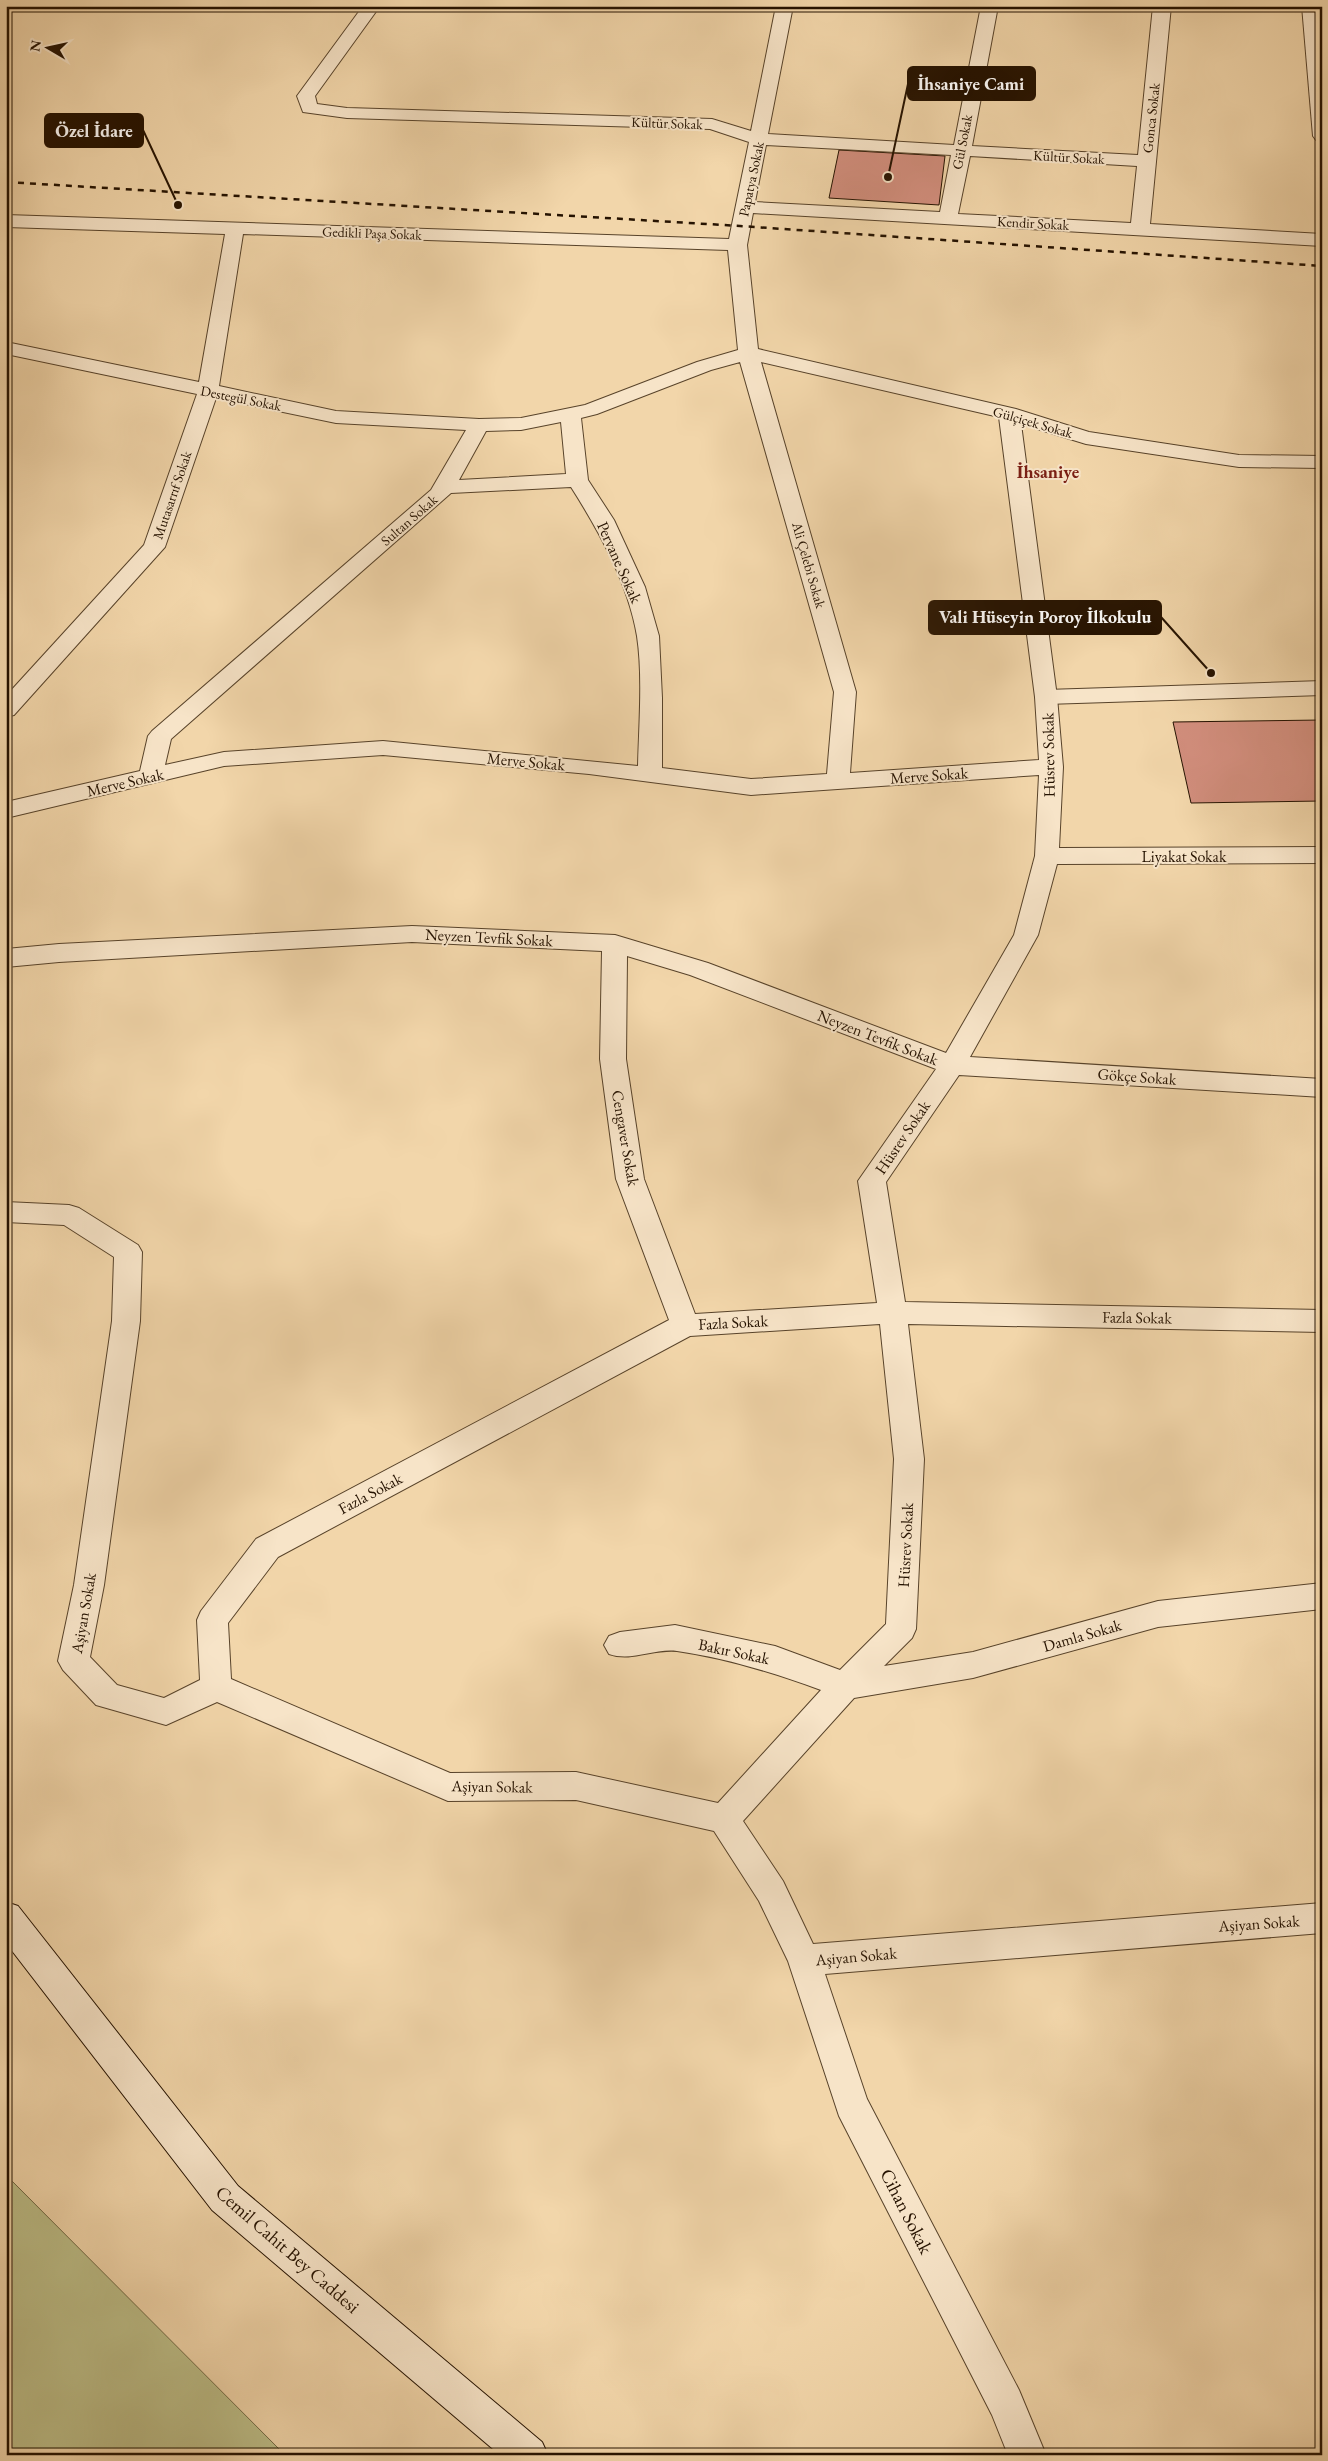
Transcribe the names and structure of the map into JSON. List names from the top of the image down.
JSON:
{
  "streets": {
    "street": [
      "Gonca Sokak",
      "Kültür Sokak",
      "Gül Sokak",
      "Papatya Sokak",
      "Kendir Sokak",
      "Gedikli Paşa Sokak",
      "Destegül Sokak",
      "Gülçiçek Sokak",
      "Mutasarrıf Sokak",
      "Sultan Sokak",
      "Pervane Sokak",
      "Ali Çelebi Sokak",
      "Hüsrev Sokak",
      "Merve Sokak",
      "Liyakat Sokak",
      "Neyzen Tevfik Sokak",
      "Gökçe Sokak",
      "Cengaver Sokak",
      "Fazla Sokak",
      "Aşiyan Sokak",
      "Damla Sokak",
      "Bakır Sokak",
      "Cihan Sokak",
      "Cemil Cahit Bey Caddesi"
    ]
  },
  "crossings": [
    ["Gonca Sokak", "Kültür Sokak"],
    ["Gonca Sokak", "Kendir Sokak"],
    ["Kültür Sokak", "Gül Sokak"],
    ["Kültür Sokak", "Papatya Sokak"],
    ["Gül Sokak", "Kendir Sokak"],
    ["Papatya Sokak", "Kendir Sokak"],
    ["Papatya Sokak", "Gedikli Paşa Sokak"],
    ["Papatya Sokak", "Gülçiçek Sokak"],
    ["Papatya Sokak", "Ali Çelebi Sokak"],
    ["Gedikli Paşa Sokak", "Mutasarrıf Sokak"],
    ["Destegül Sokak", "Mutasarrıf Sokak"],
    ["Destegül Sokak", "Sultan Sokak"],
    ["Gülçiçek Sokak", "Ali Çelebi Sokak"],
    ["Gülçiçek Sokak", "Hüsrev Sokak"],
    ["Sultan Sokak", "Merve Sokak"],
    ["Pervane Sokak", "Merve Sokak"],
    ["Ali Çelebi Sokak", "Merve Sokak"],
    ["Hüsrev Sokak", "Merve Sokak"],
    ["Hüsrev Sokak", "Liyakat Sokak"],
    ["Hüsrev Sokak", "Neyzen Tevfik Sokak"],
    ["Hüsrev Sokak", "Gökçe Sokak"],
    ["Hüsrev Sokak", "Fazla Sokak"],
    ["Hüsrev Sokak", "Aşiyan Sokak"],
    ["Hüsrev Sokak", "Damla Sokak"],
    ["Hüsrev Sokak", "Bakır Sokak"],
    ["Neyzen Tevfik Sokak", "Gökçe Sokak"],
    ["Neyzen Tevfik Sokak", "Cengaver Sokak"],
    ["Cengaver Sokak", "Fazla Sokak"],
    ["Fazla Sokak", "Aşiyan Sokak"],
    ["Aşiyan Sokak", "Cihan Sokak"],
    ["Damla Sokak", "Bakır Sokak"]
  ],
  "districts": ["İhsaniye"],
  "places": ["İhsaniye Cami", "Özel İdare", "Vali Hüseyin Poroy İlkokulu"],
  "north": "left"
}
